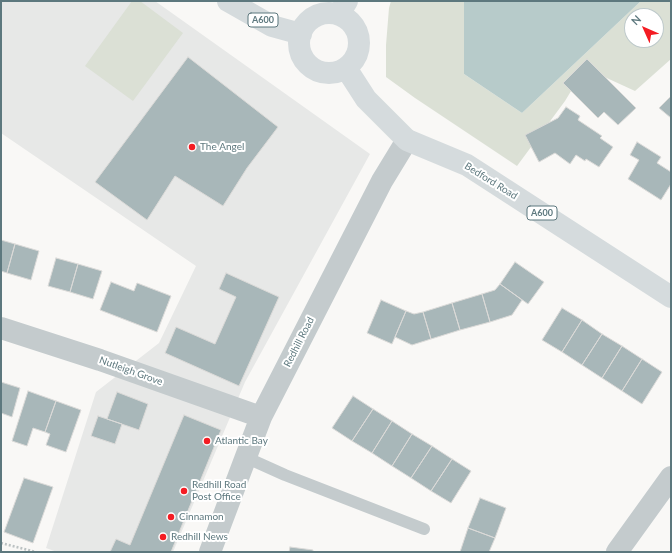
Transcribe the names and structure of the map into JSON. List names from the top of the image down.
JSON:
{
  "streets": {
    "main road": ["A600", "Bedford Road"],
    "street": ["Redhill Road", "Nutleigh Grove"]
  },
  "crossings": [
    ["A600", "Bedford Road"],
    ["Bedford Road", "Redhill Road"],
    ["Redhill Road", "Nutleigh Grove"]
  ],
  "places": [
    "The Angel",
    "Atlantic Bay",
    "Redhill Road Post Office",
    "Cinnamon",
    "Redhill News"
  ],
  "north": "top left"
}
